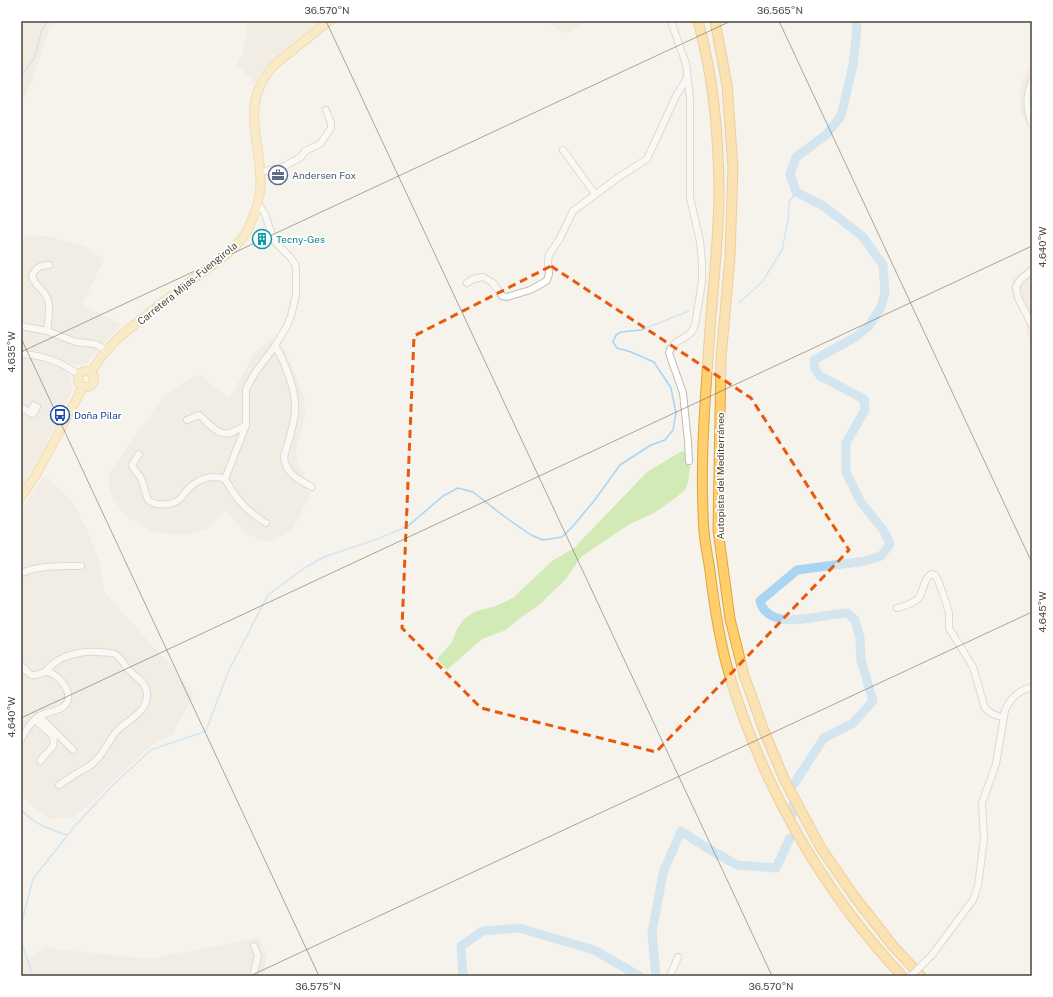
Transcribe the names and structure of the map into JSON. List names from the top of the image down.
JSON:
{
  "streets": {
    "highway": ["Autopista del Mediterráneo"],
    "main road": ["Carretera Mijas-Fuengirola"]
  },
  "places": {
    "office": ["Andersen Fox"],
    "building": ["Tecny-Ges"],
    "bus stop": ["Doña Pilar"]
  },
  "coordinates": [
    "36.570°N",
    "36.565°N",
    "4.640°W",
    "4.635°W",
    "4.645°W",
    "36.575°N"
  ]
}
